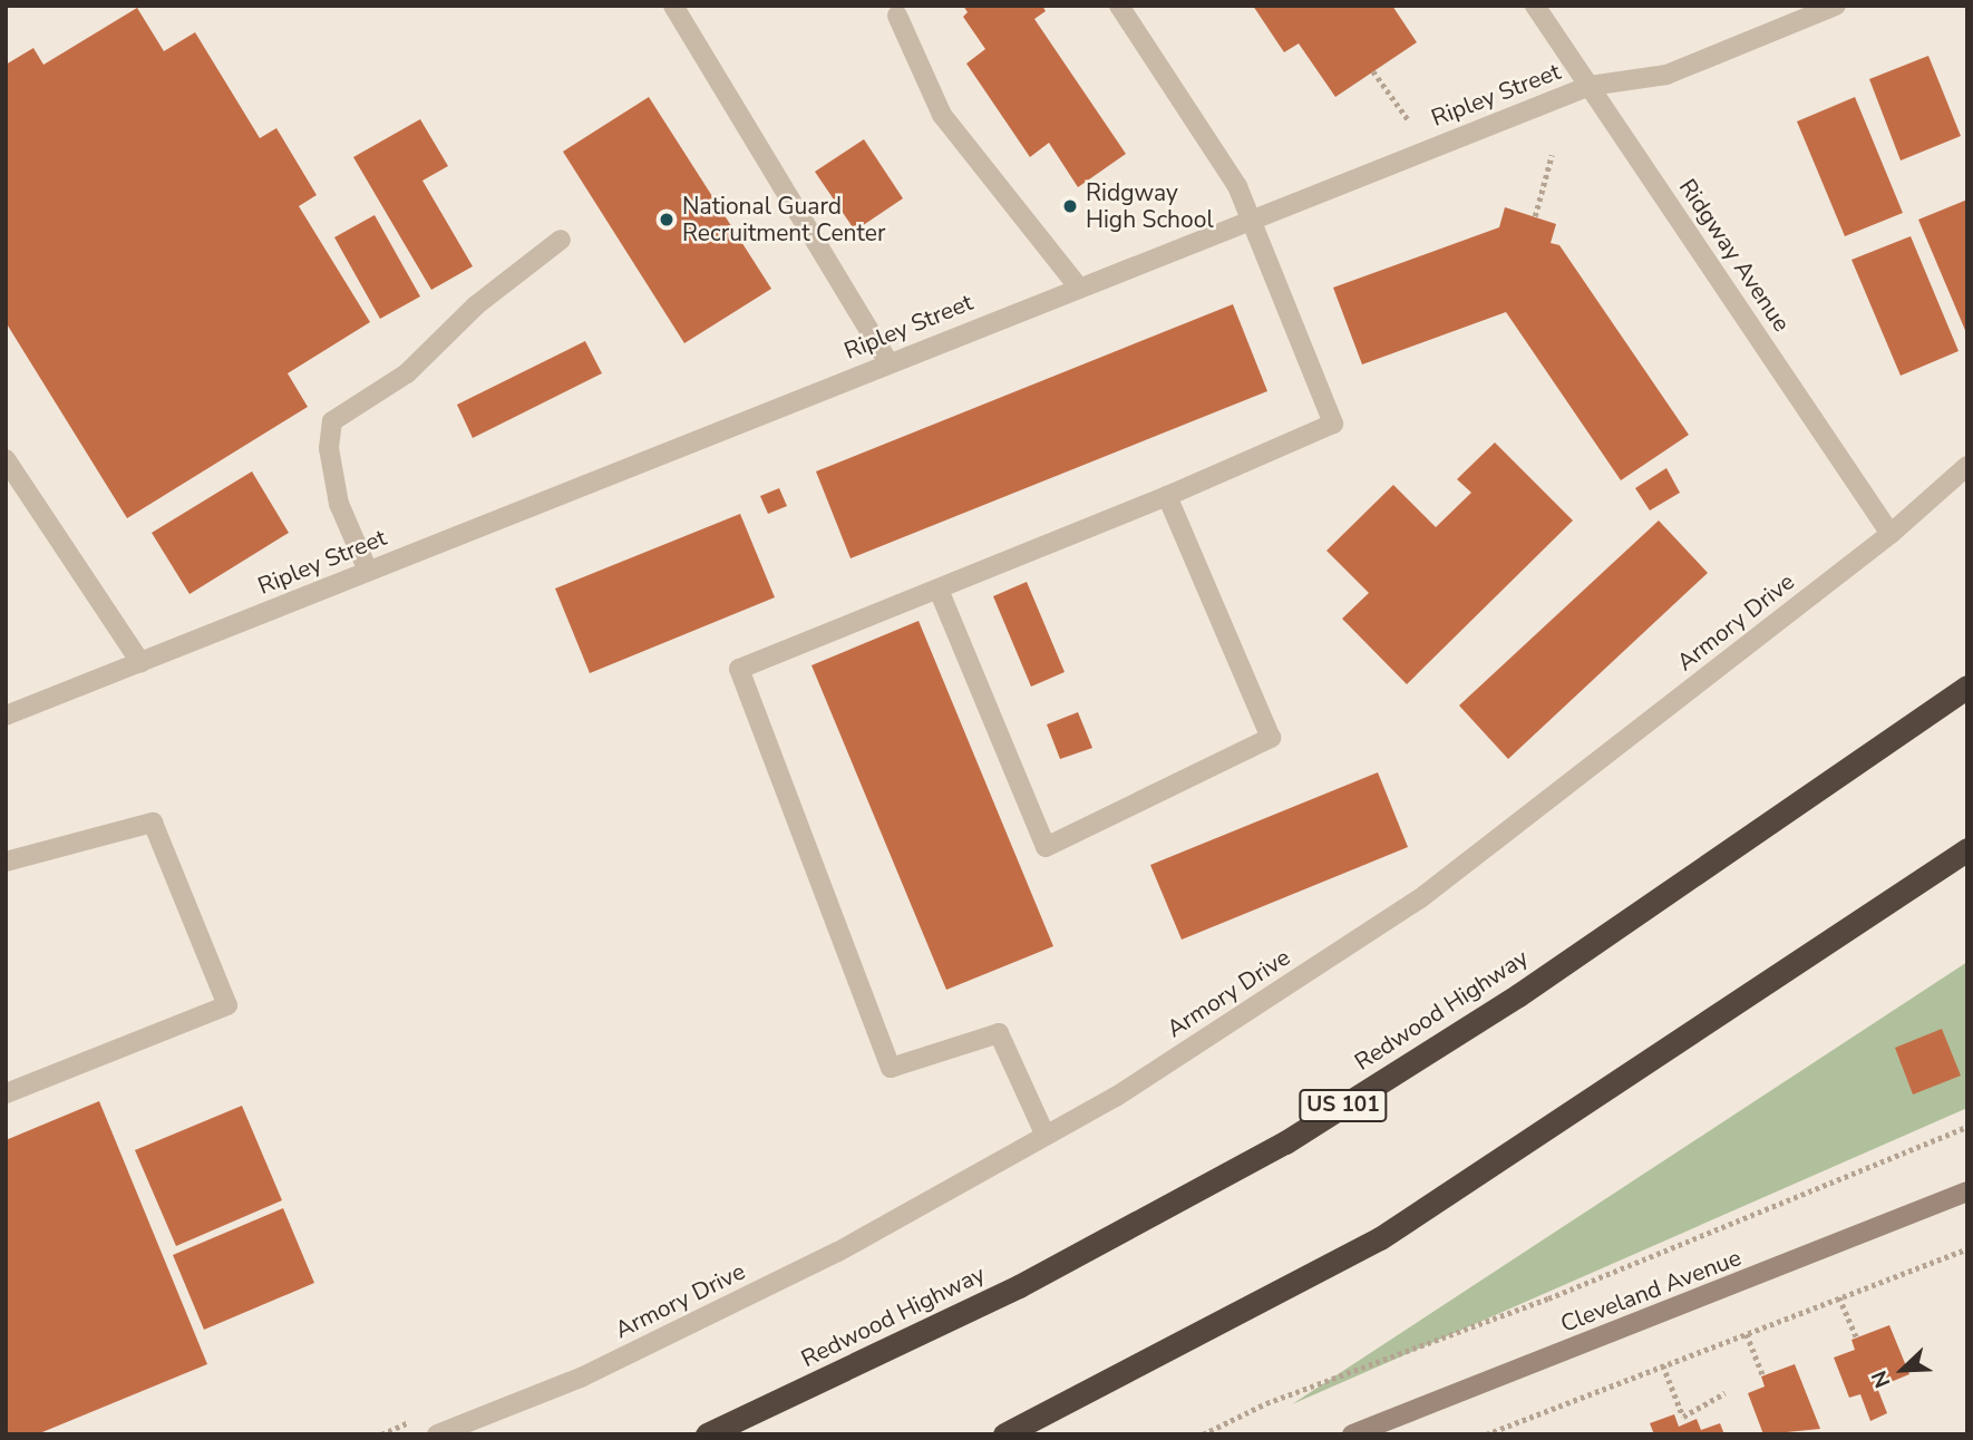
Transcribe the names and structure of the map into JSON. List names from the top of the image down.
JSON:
{
  "streets": {
    "highway": ["Redwood Highway", "US 101"],
    "street": [
      "Ripley Street",
      "Ridgway Avenue",
      "Armory Drive",
      "Cleveland Avenue"
    ]
  },
  "crossings": [
    ["Ripley Street", "Ridgway Avenue"],
    ["Ridgway Avenue", "Armory Drive"]
  ],
  "places": ["Ridgway High School", "National Guard Recruitment Center"],
  "north": "bottom left"
}
